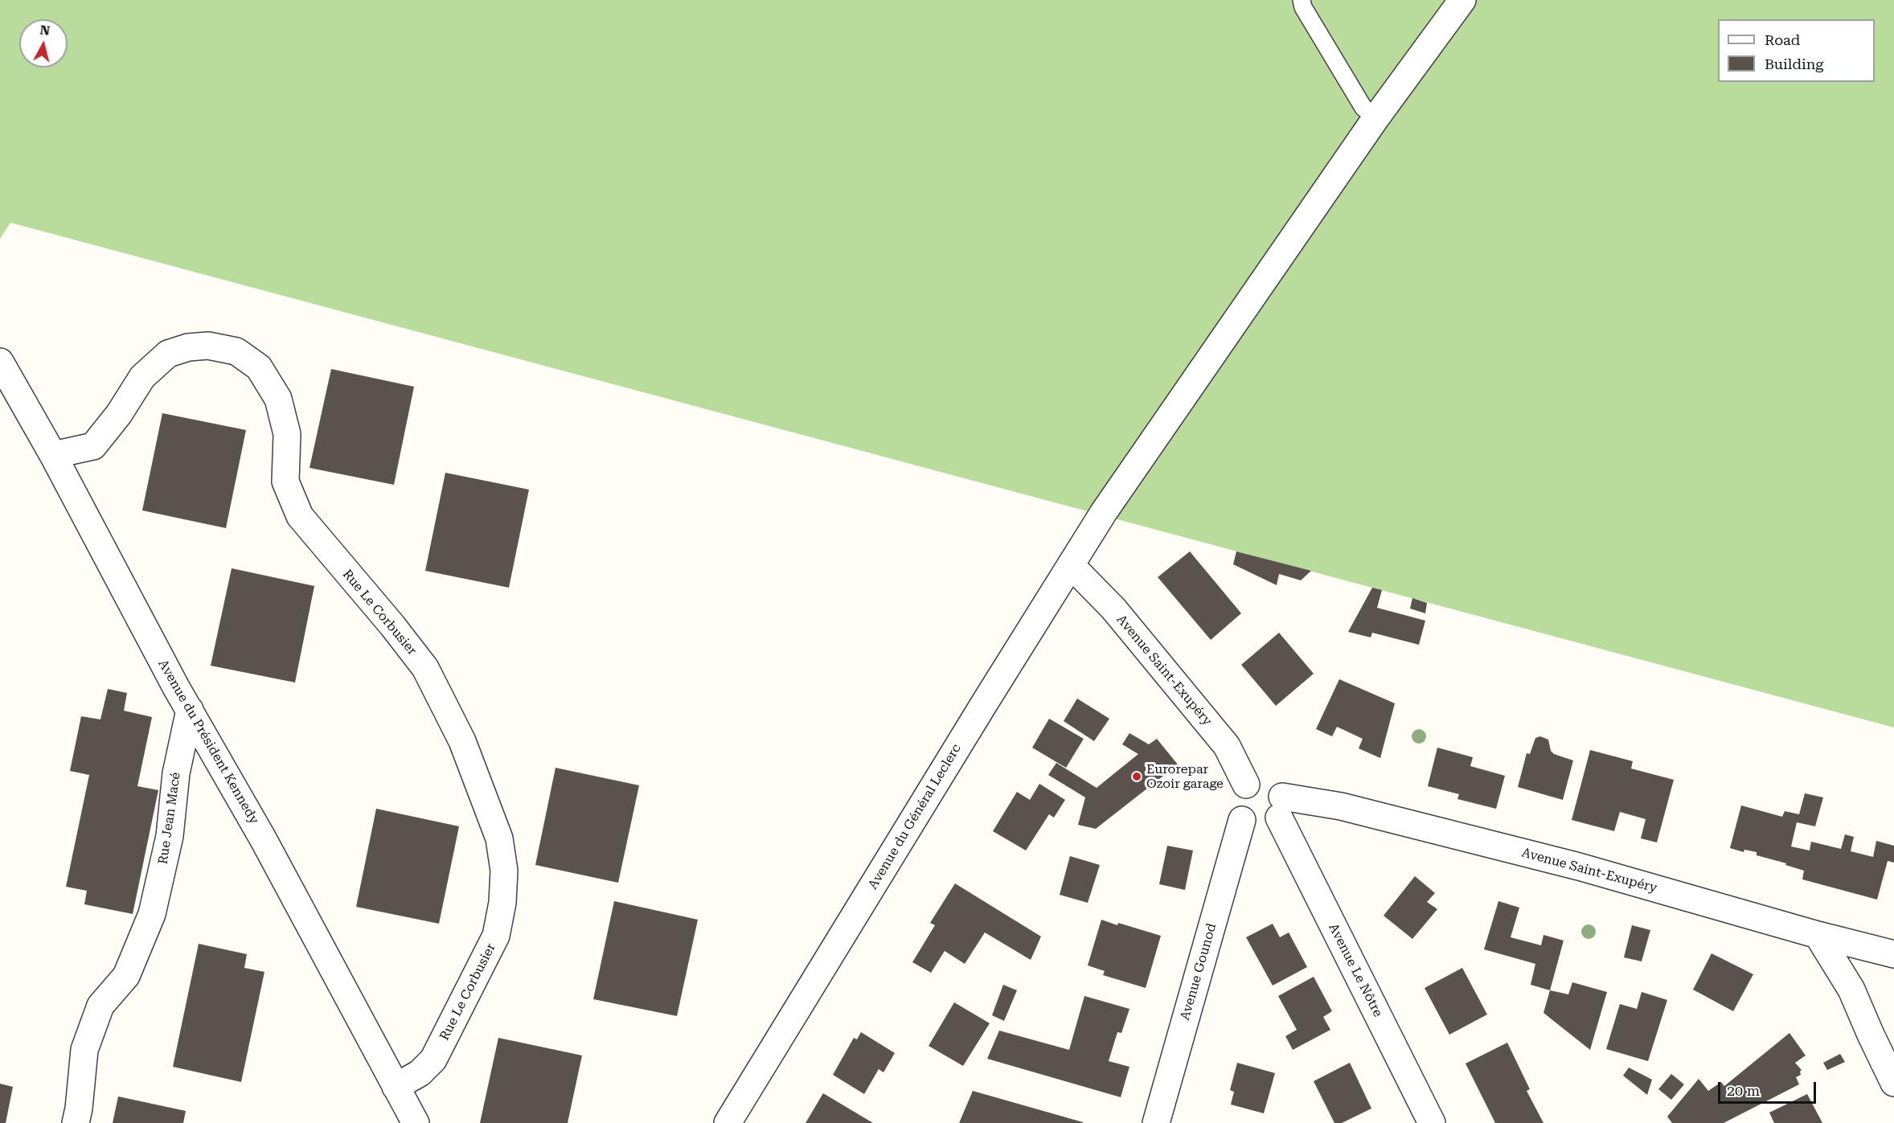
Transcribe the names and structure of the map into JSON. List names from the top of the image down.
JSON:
{
  "streets": {
    "street": [
      "Rue Le Corbusier",
      "Avenue Saint-Exupéry",
      "Avenue du Président Kennedy",
      "Avenue du Général Leclerc",
      "Rue Jean Macé",
      "Avenue Le Nôtre",
      "Avenue Gounod"
    ]
  },
  "crossings": [
    ["Rue Le Corbusier", "Avenue du Président Kennedy"],
    ["Avenue Saint-Exupéry", "Avenue du Général Leclerc"],
    ["Avenue Saint-Exupéry", "Avenue Le Nôtre"],
    ["Avenue Saint-Exupéry", "Avenue Gounod"],
    ["Avenue du Président Kennedy", "Rue Jean Macé"],
    ["Avenue Le Nôtre", "Avenue Gounod"]
  ],
  "places": ["Eurorepar Ozoir garage"],
  "legend": ["Road", "Building"],
  "scale_bar": "20 m",
  "north": "top"
}
